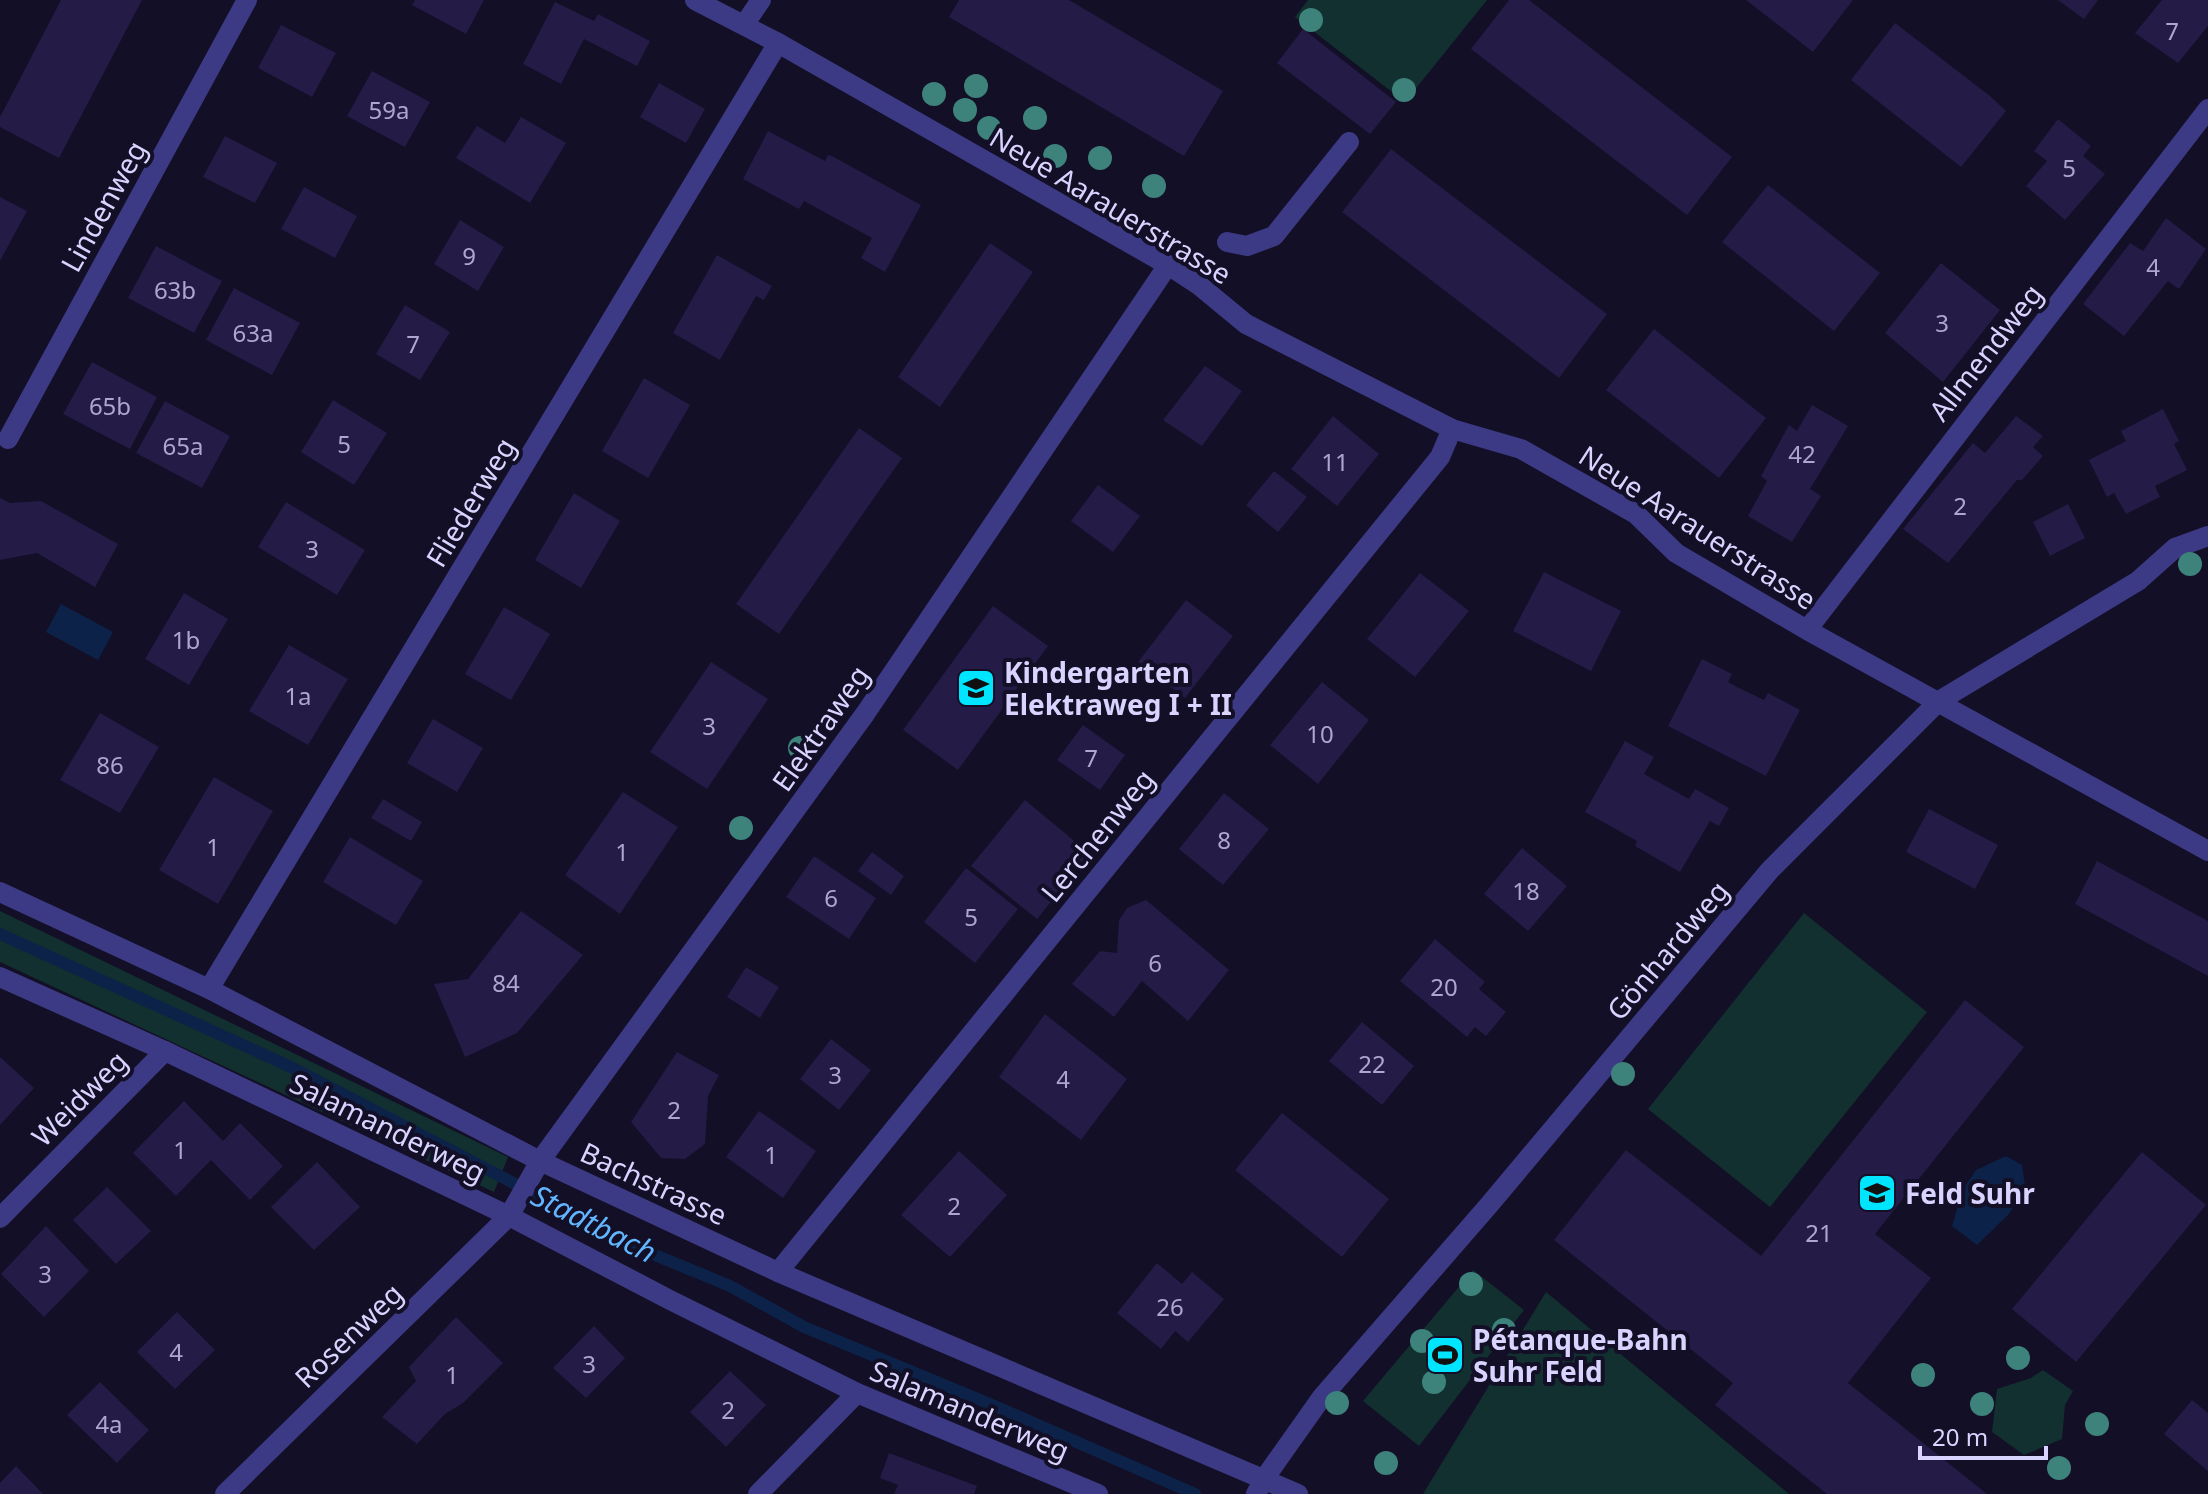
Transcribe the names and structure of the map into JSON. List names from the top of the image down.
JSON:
{
  "streets": {
    "street": [
      "Neue Aarauerstrasse",
      "Lindenweg",
      "Allmendweg",
      "Fliederweg",
      "Elektraweg",
      "Lerchenweg",
      "Gönhardweg",
      "Weidweg",
      "Salamanderweg",
      "Bachstrasse",
      "Rosenweg"
    ]
  },
  "crossings": [
    ["Neue Aarauerstrasse", "Allmendweg"],
    ["Neue Aarauerstrasse", "Fliederweg"],
    ["Neue Aarauerstrasse", "Elektraweg"],
    ["Neue Aarauerstrasse", "Lerchenweg"],
    ["Neue Aarauerstrasse", "Gönhardweg"],
    ["Fliederweg", "Bachstrasse"],
    ["Elektraweg", "Salamanderweg"],
    ["Elektraweg", "Bachstrasse"],
    ["Elektraweg", "Rosenweg"],
    ["Lerchenweg", "Bachstrasse"],
    ["Gönhardweg", "Bachstrasse"],
    ["Weidweg", "Salamanderweg"],
    ["Salamanderweg", "Rosenweg"]
  ],
  "water": ["Stadtbach"],
  "places": {
    "school or university": ["Kindergarten Elektraweg I + II", "Feld Suhr"],
    "sports": ["Pétanque-Bahn Suhr Feld"]
  },
  "house_numbers": [
    "7",
    "59a",
    "5",
    "9",
    "4",
    "63b",
    "3",
    "63a",
    "7",
    "65b",
    "5",
    "65a",
    "42",
    "11",
    "2",
    "3",
    "1b",
    "1a",
    "3",
    "10",
    "7",
    "86",
    "8",
    "1",
    "1",
    "18",
    "6",
    "5",
    "6",
    "84",
    "20",
    "22",
    "3",
    "4",
    "2",
    "1",
    "1",
    "2",
    "21",
    "3",
    "26",
    "4",
    "3",
    "1",
    "2",
    "4a"
  ],
  "scale_bar": "20 m"
}
